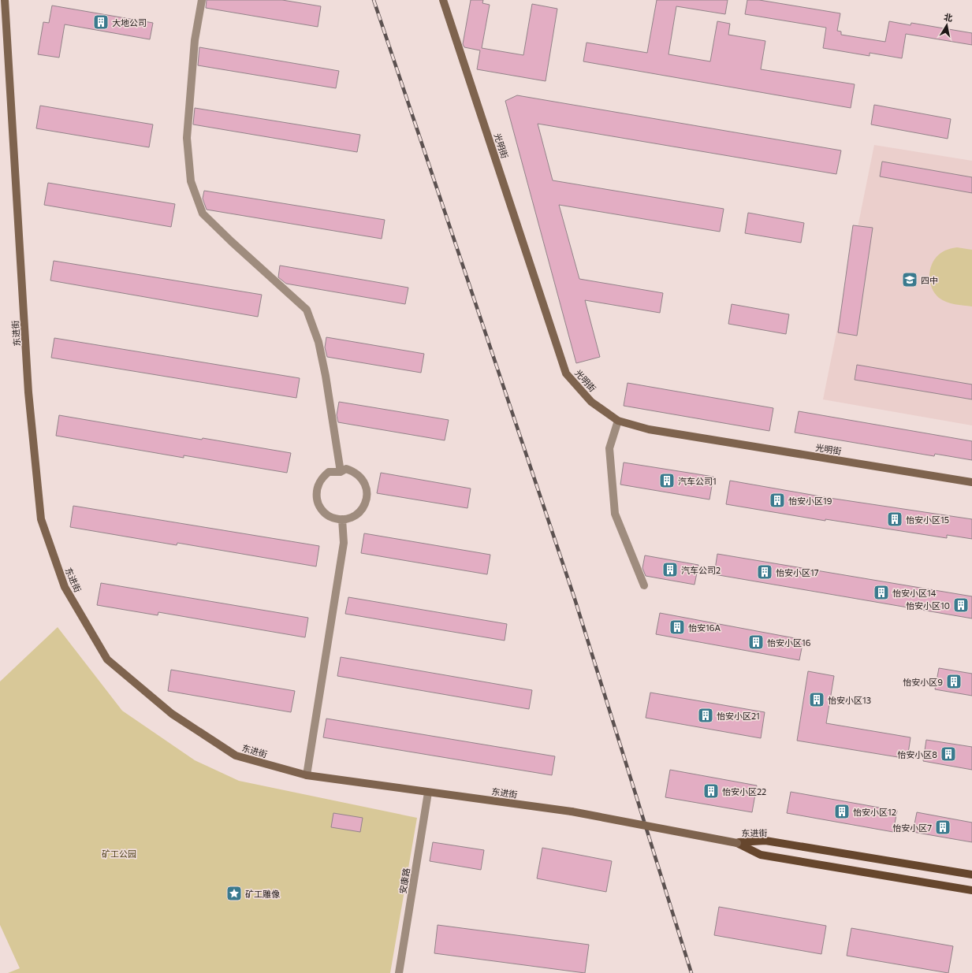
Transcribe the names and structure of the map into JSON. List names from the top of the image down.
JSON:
{
  "streets": {
    "main road": ["光明街", "东进街"],
    "street": ["安康路"]
  },
  "crossings": [
    ["东进街", "安康路"]
  ],
  "parks": ["矿工公园"],
  "places": {
    "building": [
      "大地公司",
      "汽车公司1",
      "怡安小区19",
      "怡安小区15",
      "汽车公司2",
      "怡安小区17",
      "怡安小区14",
      "怡安小区10",
      "怡安16A",
      "怡安小区16",
      "怡安小区9",
      "怡安小区13",
      "怡安小区21",
      "怡安小区8",
      "怡安小区22",
      "怡安小区12",
      "怡安小区7"
    ],
    "school or university": ["四中"],
    "place": ["矿工雕像"]
  },
  "north": "top"
}
